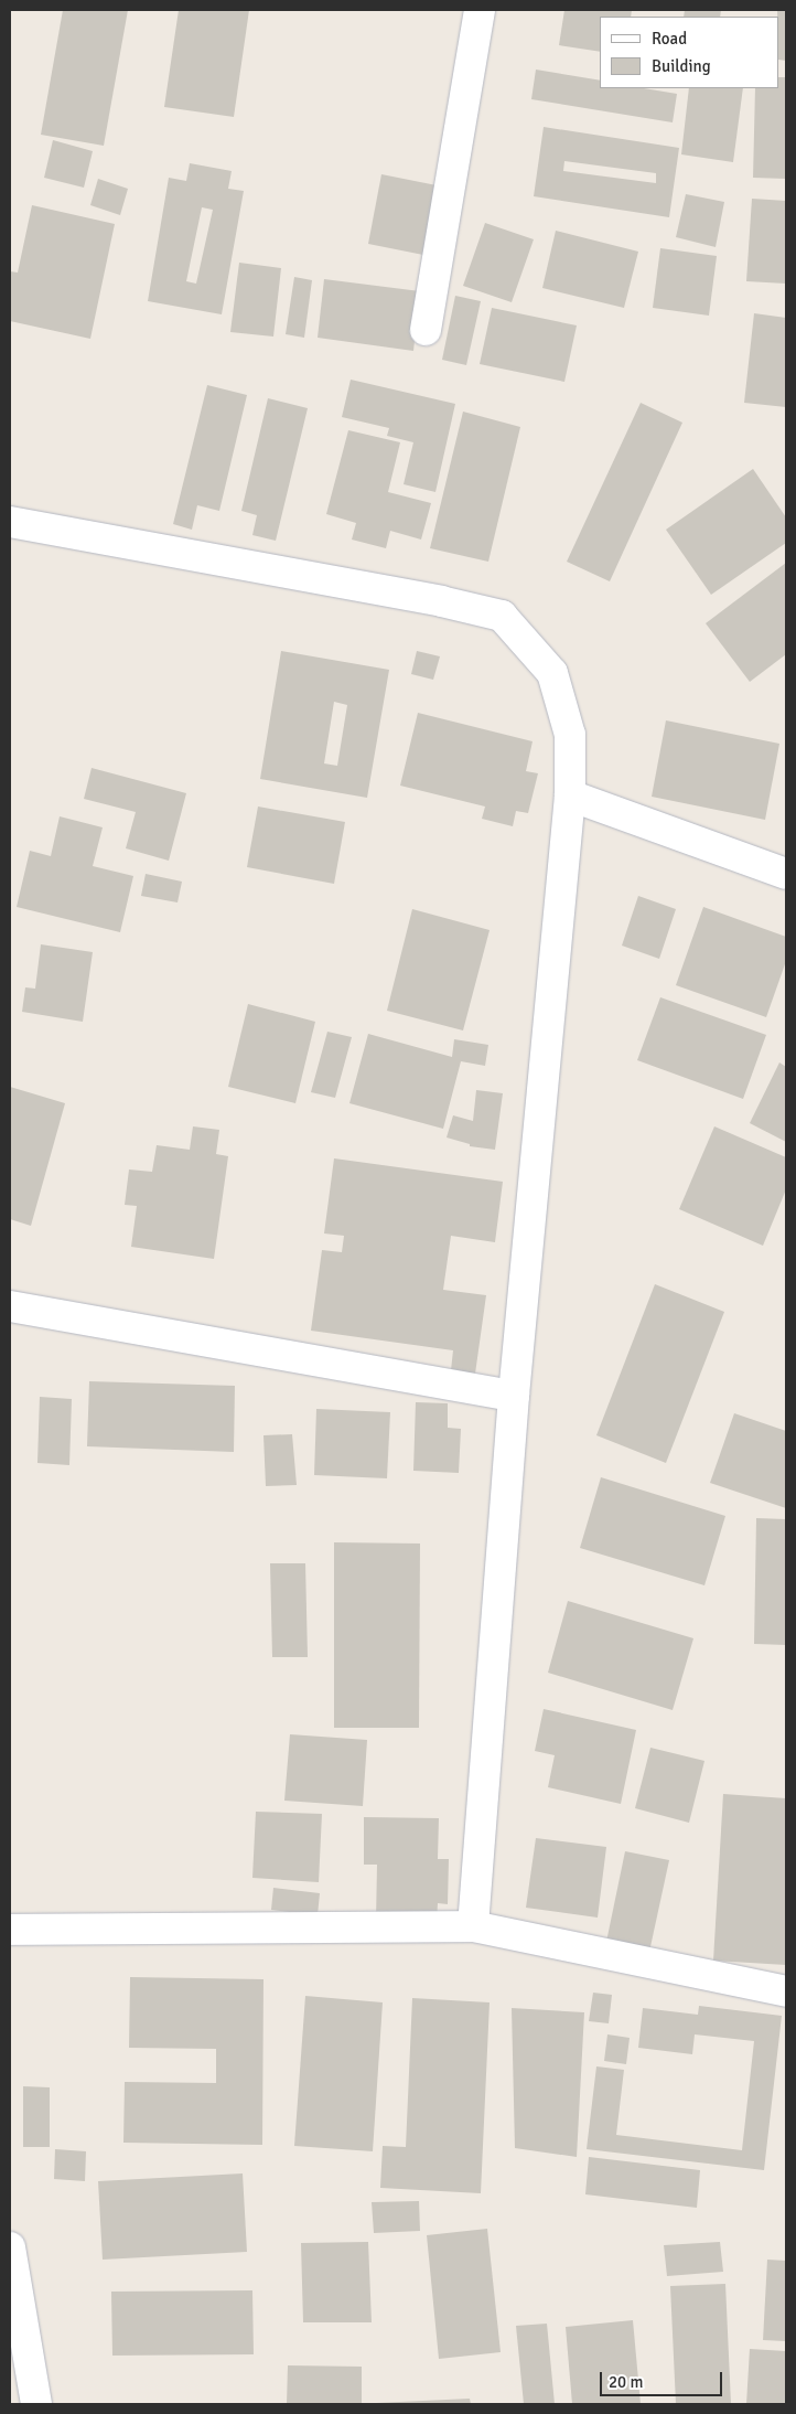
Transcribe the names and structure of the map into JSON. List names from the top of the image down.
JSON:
{
  "legend": ["Road", "Building"],
  "scale_bar": "20 m"
}
